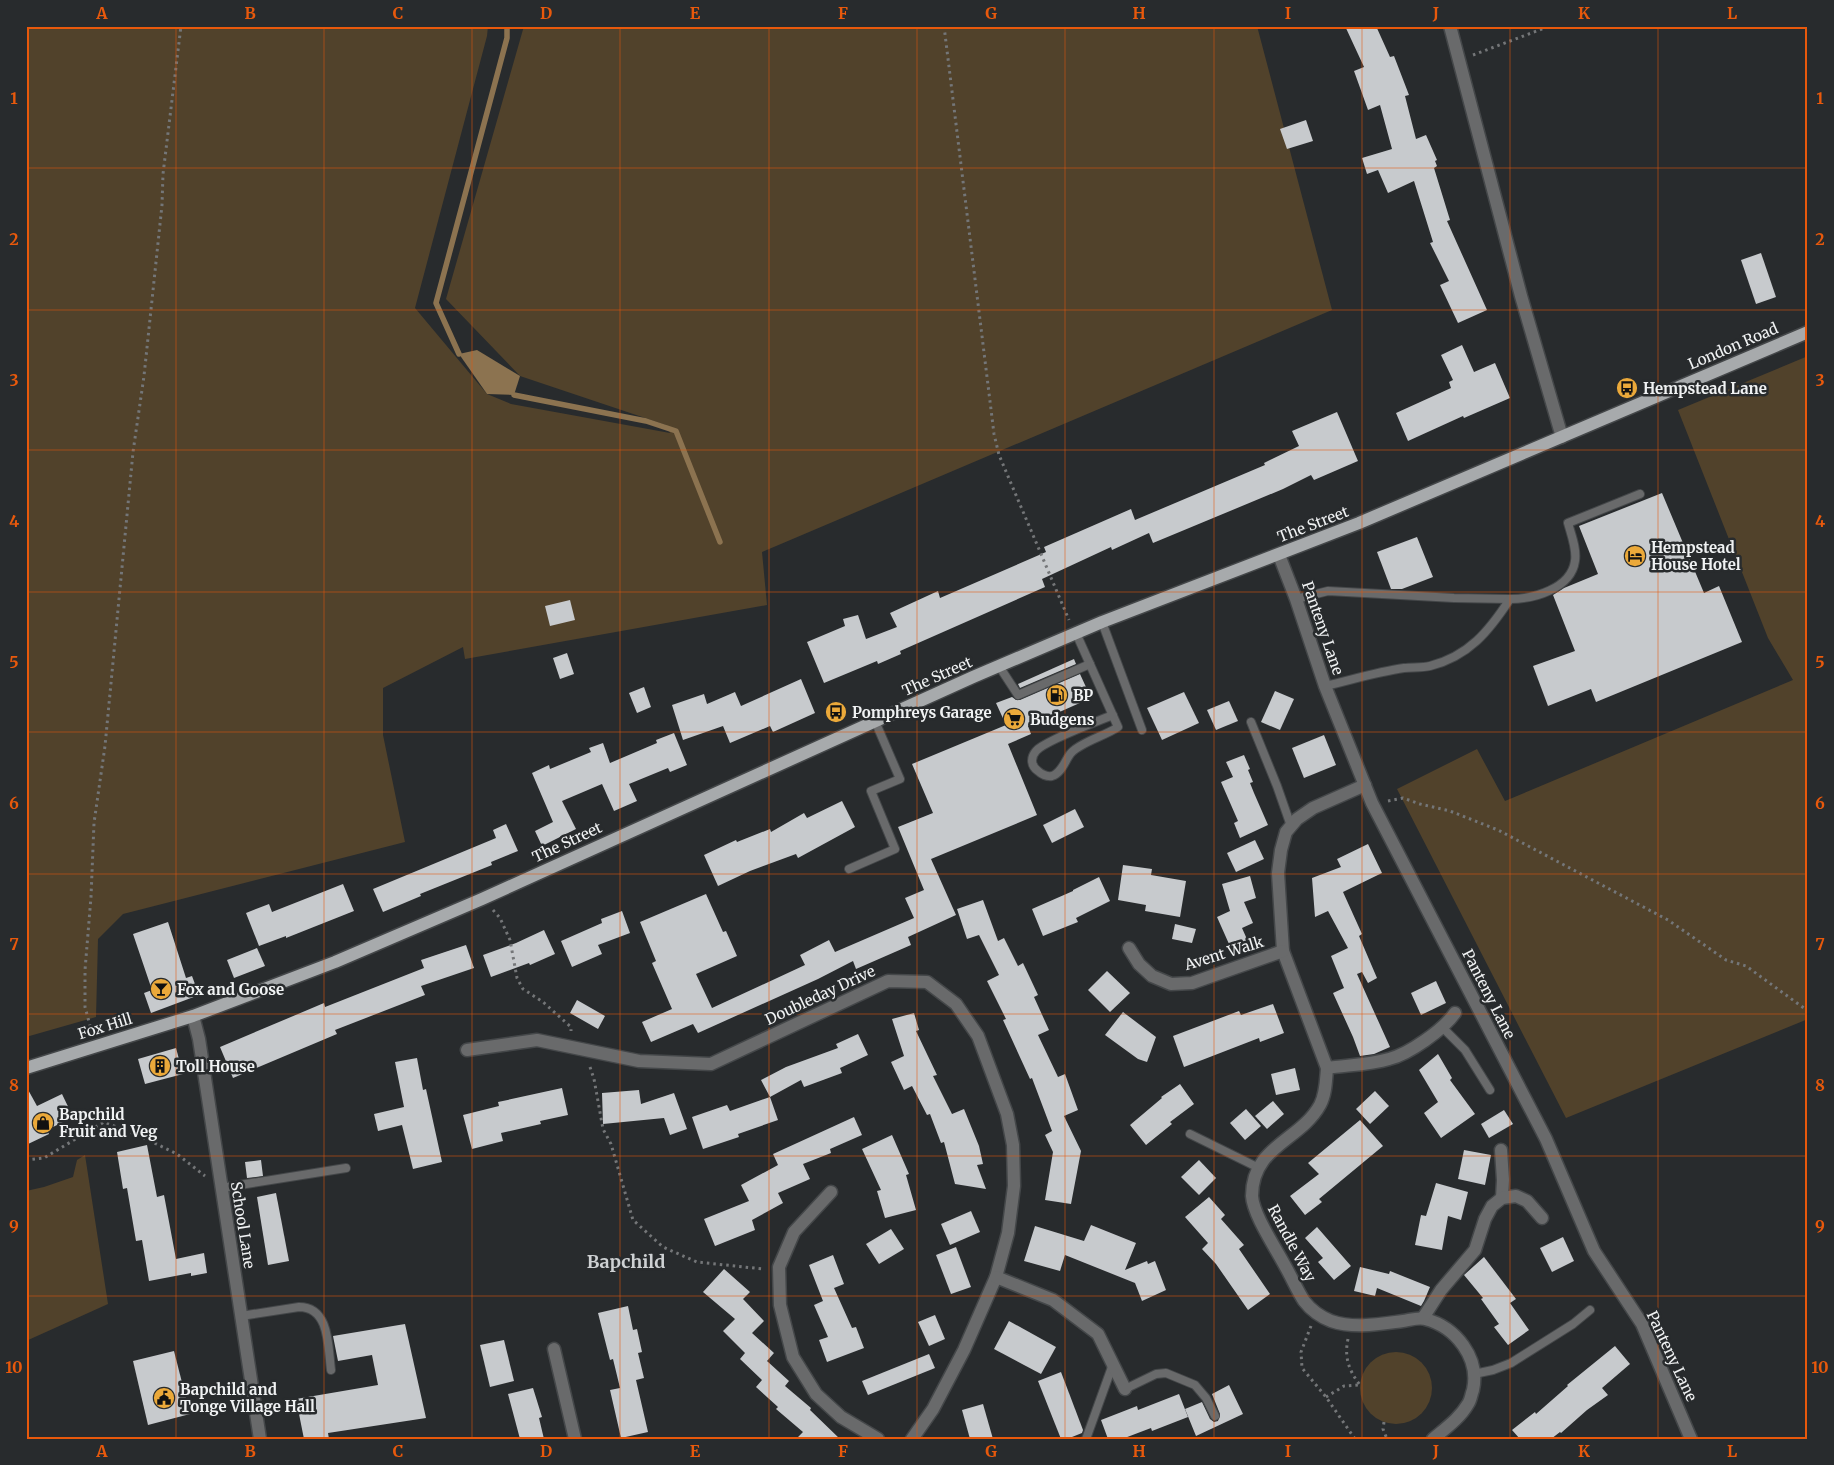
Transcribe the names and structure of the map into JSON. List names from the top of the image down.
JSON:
{
  "streets": {
    "main road": ["London Road", "The Street", "Fox Hill"],
    "street": [
      "Panteny Lane",
      "Avent Walk",
      "Doubleday Drive",
      "School Lane",
      "Randle Way"
    ]
  },
  "crossings": [
    ["London Road", "The Street"],
    ["The Street", "Panteny Lane"],
    ["The Street", "Fox Hill"],
    ["The Street", "School Lane"],
    ["Panteny Lane", "Randle Way"],
    ["Avent Walk", "Randle Way"],
    ["Fox Hill", "School Lane"]
  ],
  "districts": ["Bapchild"],
  "places": {
    "bus stop": ["Hempstead Lane", "Pomphreys Garage"],
    "hotel": ["Hempstead House Hotel"],
    "fuel station": ["BP"],
    "supermarket": ["Budgens"],
    "bar": ["Fox and Goose"],
    "building": ["Toll House"],
    "shop": ["Bapchild Fruit and Veg"],
    "public building": ["Bapchild and Tonge Village Hall"]
  },
  "grid": {
    "columns": [
      "A",
      "B",
      "C",
      "D",
      "E",
      "F",
      "G",
      "H",
      "I",
      "J",
      "K",
      "L"
    ],
    "rows": [
      "1",
      "2",
      "3",
      "4",
      "5",
      "6",
      "7",
      "8",
      "9",
      "10"
    ]
  }
}
